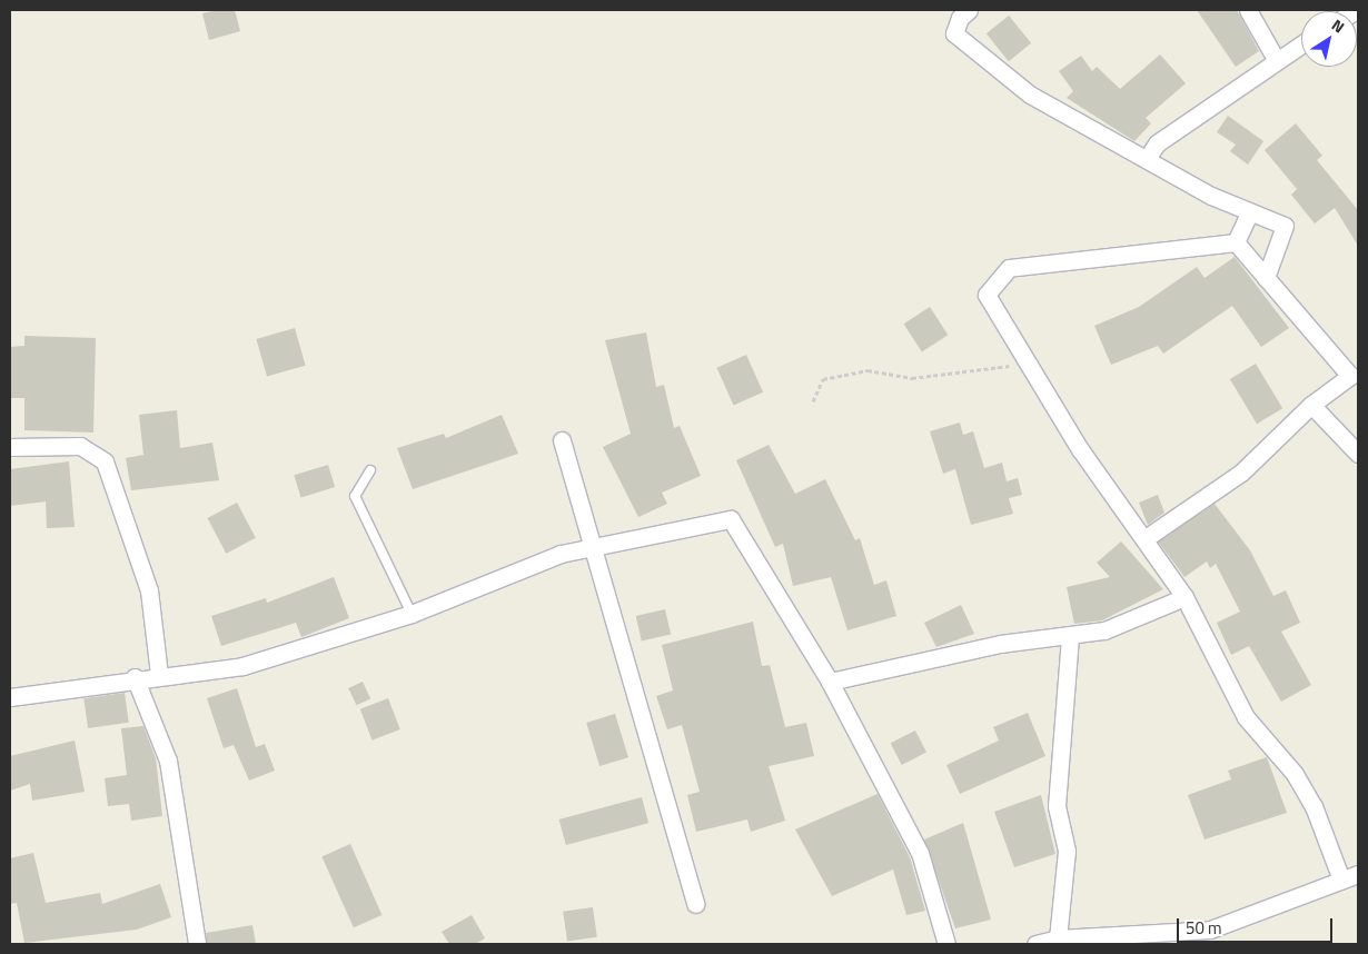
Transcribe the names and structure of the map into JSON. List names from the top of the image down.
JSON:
{
  "scale_bar": "50 m",
  "north": "top right"
}
